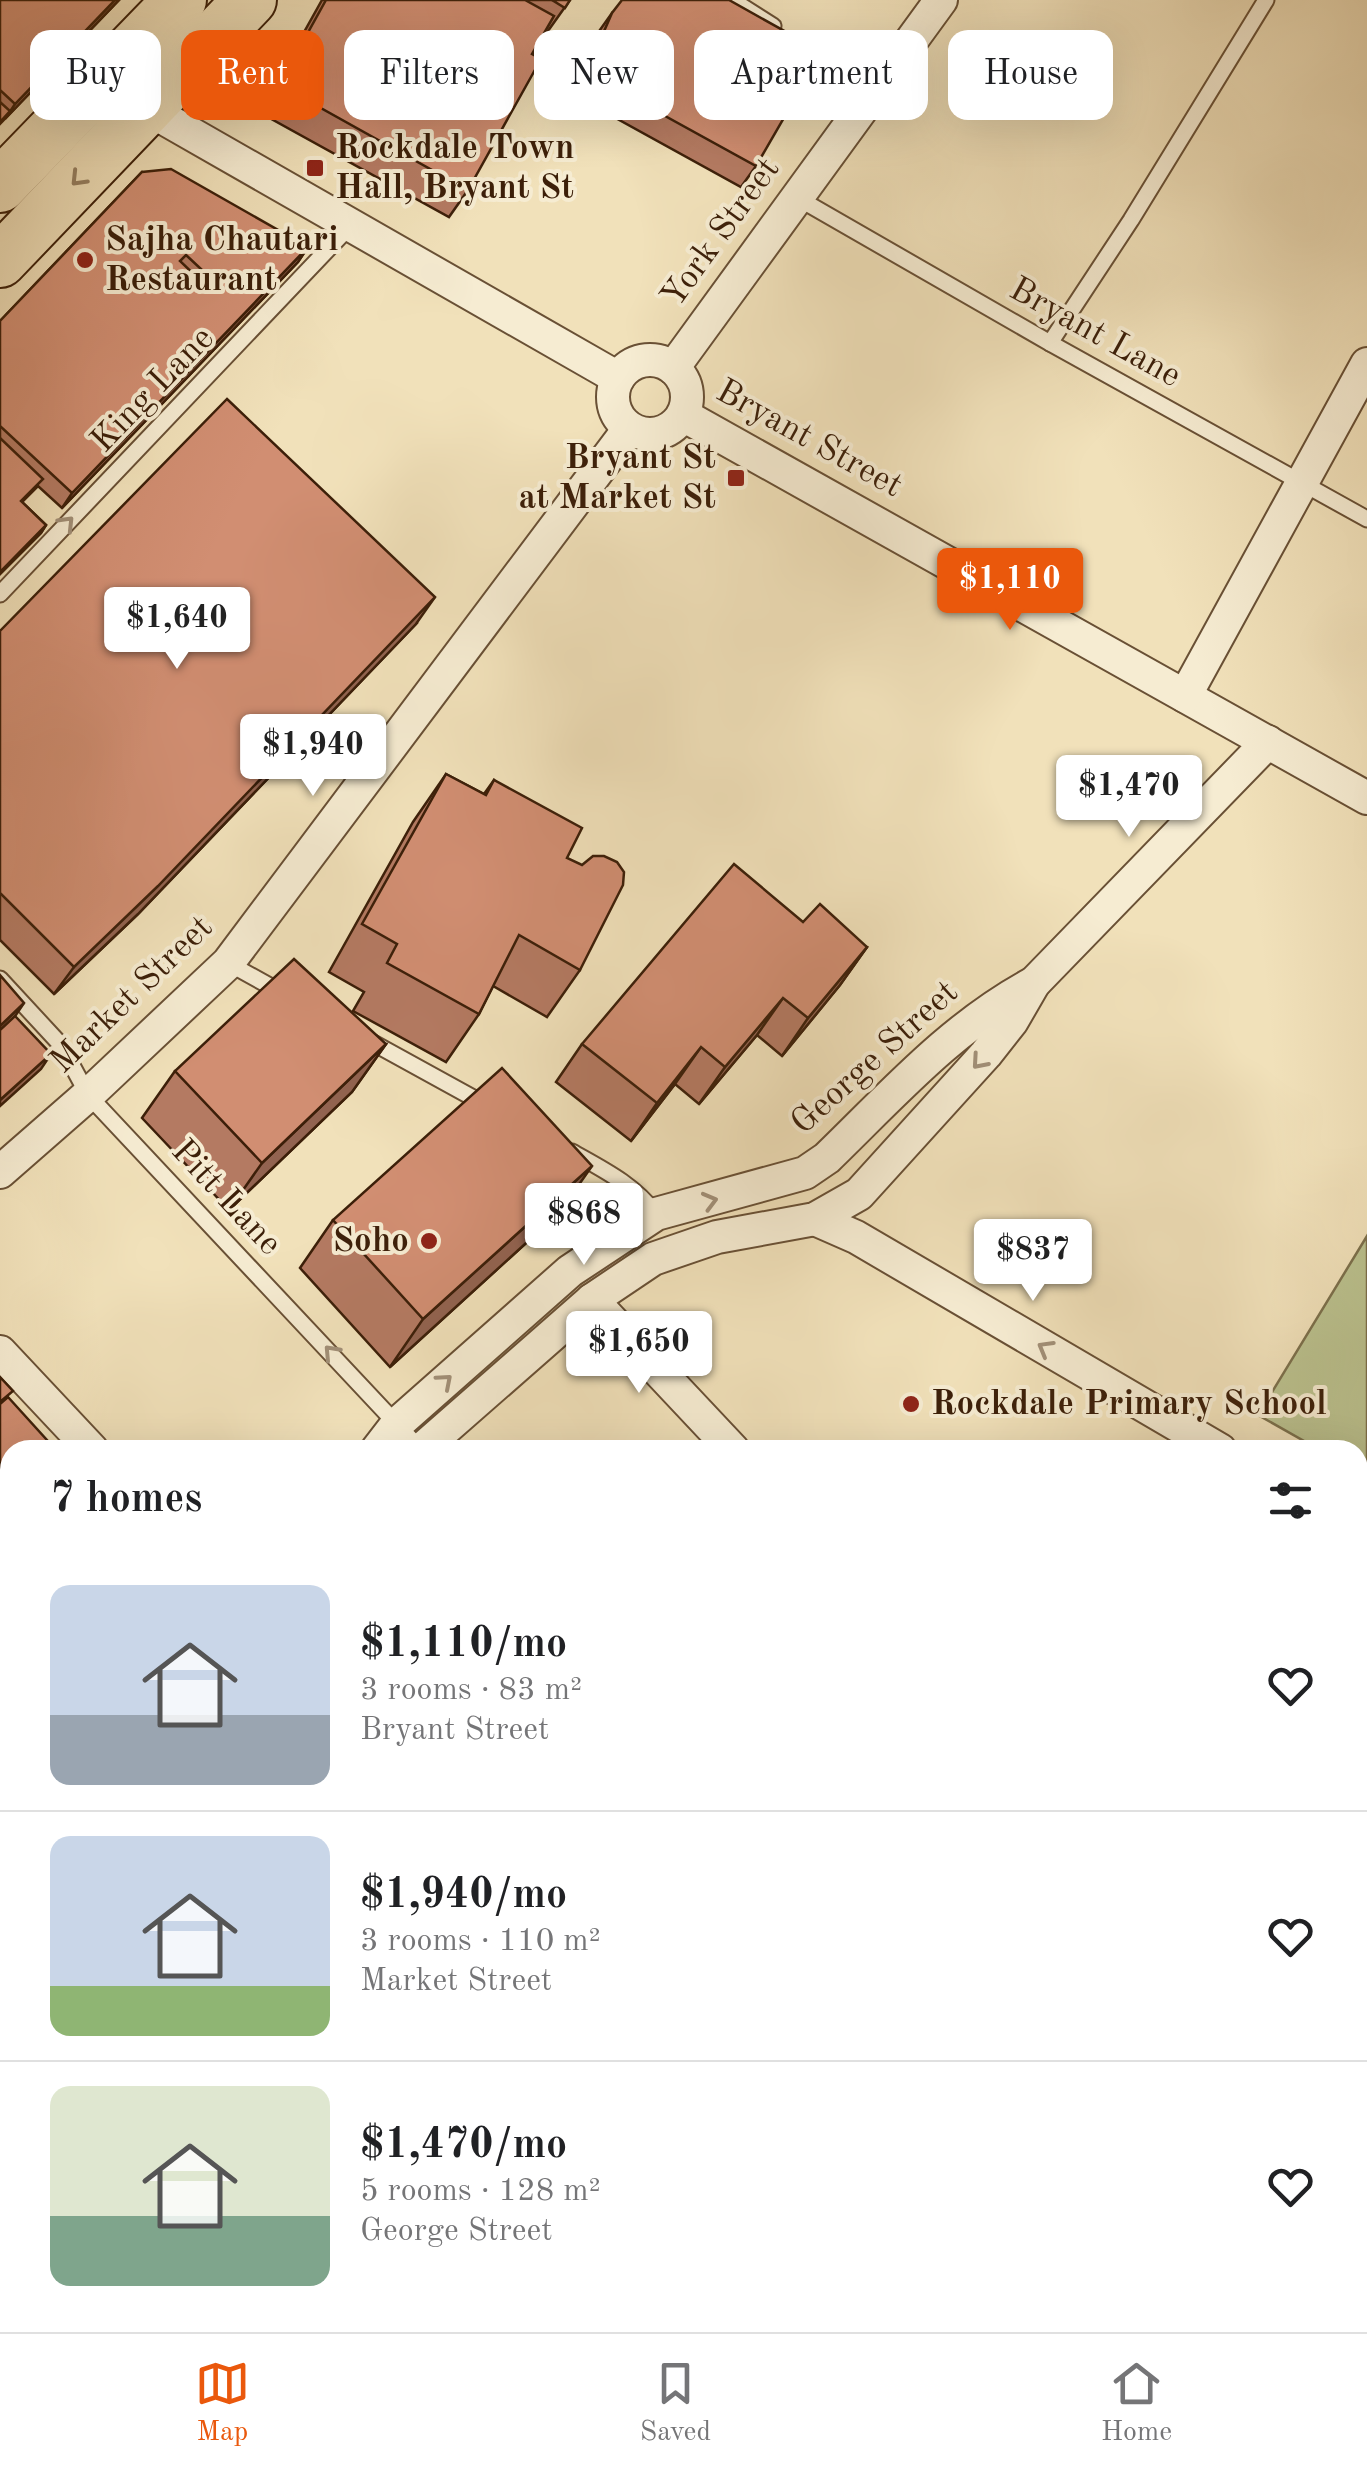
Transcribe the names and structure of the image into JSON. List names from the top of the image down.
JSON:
{
  "streets": {
    "street": [
      "York Street",
      "Bryant Street",
      "Market Street",
      "George Street"
    ],
    "lane": ["Bryant Lane", "King Lane", "Pitt Lane"]
  },
  "crossings": [
    ["York Street", "Bryant Lane"],
    ["York Street", "Bryant Street"],
    ["York Street", "Market Street"],
    ["Bryant Street", "Market Street"],
    ["Bryant Street", "George Street"],
    ["Market Street", "Pitt Lane"],
    ["George Street", "Pitt Lane"]
  ],
  "one_way": ["King Lane", "Pitt Lane"],
  "places": {
    "transit": ["Rockdale Town Hall, Bryant St", "Bryant St at Market St"],
    "other": ["Sajha Chautari Restaurant", "Soho", "Rockdale Primary School"]
  },
  "page": {
    "chip": [
      "Buy",
      "Rent",
      "Filters",
      "New",
      "Apartment",
      "House"
    ],
    "price": [
      "$1,110",
      "$1,640",
      "$1,940",
      "$1,470",
      "$868",
      "$837",
      "$1,650"
    ],
    "heading": "7 homes",
    "list": [
      {
        "name": "$1,110/mo",
        "note": "3 rooms · 83 m² · Bryant Street"
      },
      {
        "name": "$1,940/mo",
        "note": "3 rooms · 110 m² · Market Street"
      },
      {
        "name": "$1,470/mo",
        "note": "5 rooms · 128 m² · George Street"
      }
    ],
    "tabs": ["Map", "Saved", "Home"]
  }
}
